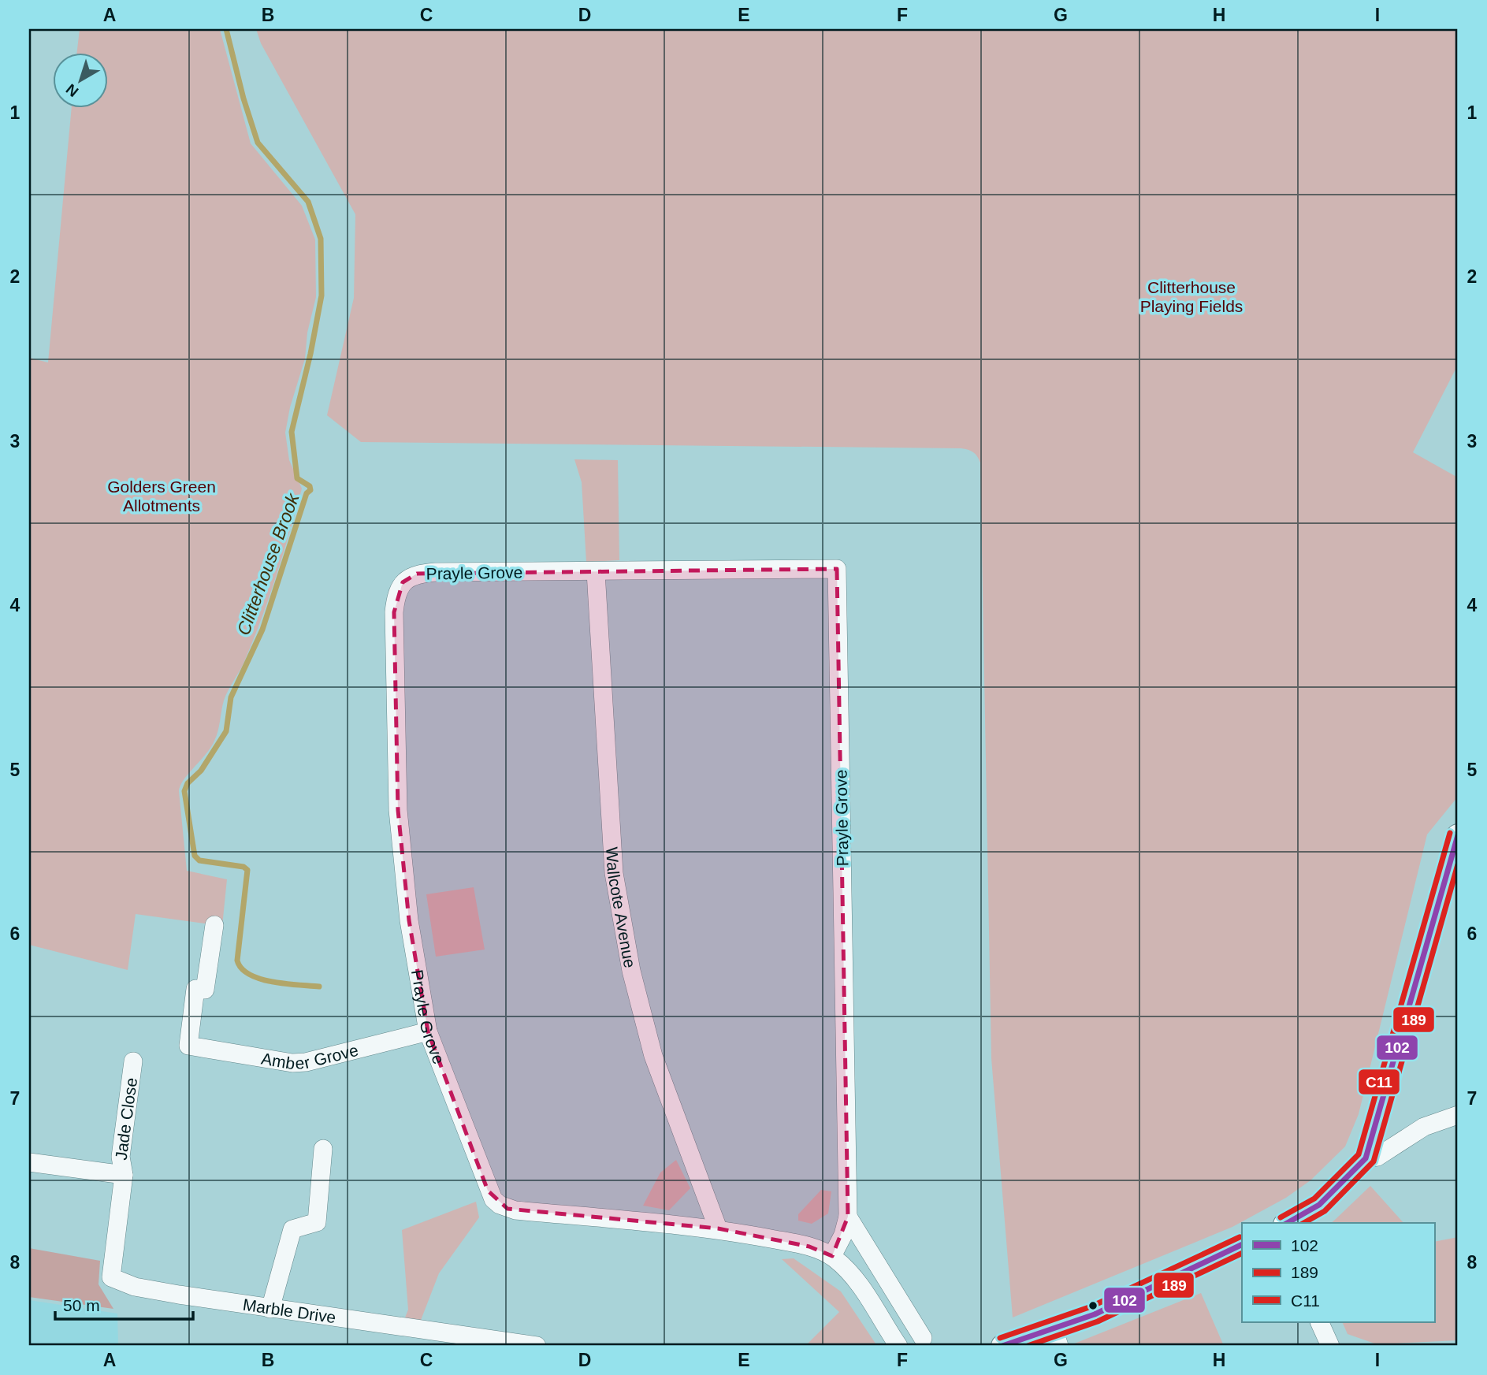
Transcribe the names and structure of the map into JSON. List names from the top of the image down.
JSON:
{
  "streets": {
    "street": [
      "Prayle Grove",
      "Wallcote Avenue",
      "Amber Grove",
      "Jade Close",
      "Marble Drive"
    ]
  },
  "crossings": [
    ["Prayle Grove", "Wallcote Avenue"],
    ["Prayle Grove", "Amber Grove"],
    ["Jade Close", "Marble Drive"]
  ],
  "water": ["Clitterhouse Brook"],
  "parks": ["Clitterhouse Playing Fields", "Golders Green Allotments"],
  "lines": ["transit line C11", "transit line 102", "transit line 189"],
  "legend": ["102", "189", "C11"],
  "scale_bar": "50 m",
  "north": "bottom left",
  "grid": {
    "columns": [
      "A",
      "B",
      "C",
      "D",
      "E",
      "F",
      "G",
      "H",
      "I"
    ],
    "rows": [
      "1",
      "2",
      "3",
      "4",
      "5",
      "6",
      "7",
      "8"
    ]
  }
}
